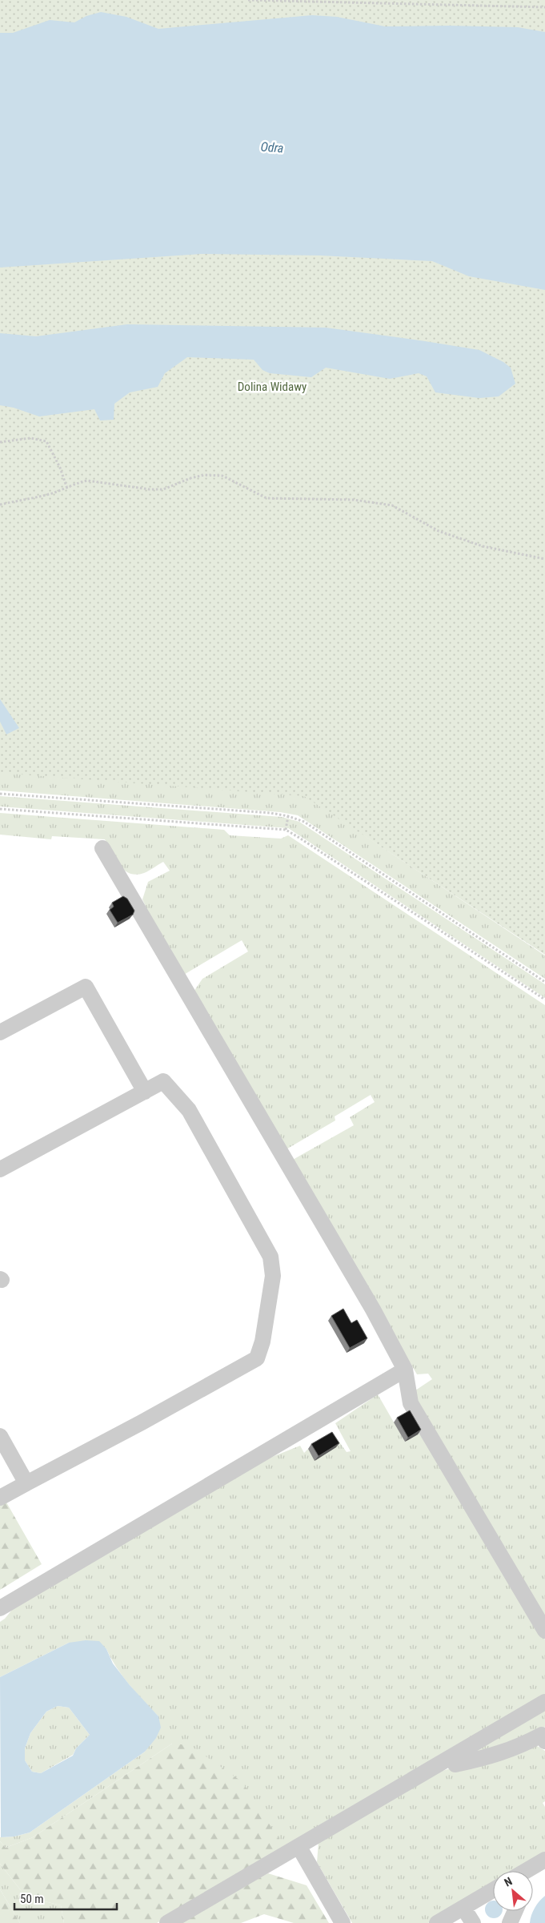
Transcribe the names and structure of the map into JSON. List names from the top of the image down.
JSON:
{
  "water": ["Odra"],
  "parks": ["Dolina Widawy"],
  "scale_bar": "50 m",
  "north": "top left"
}
